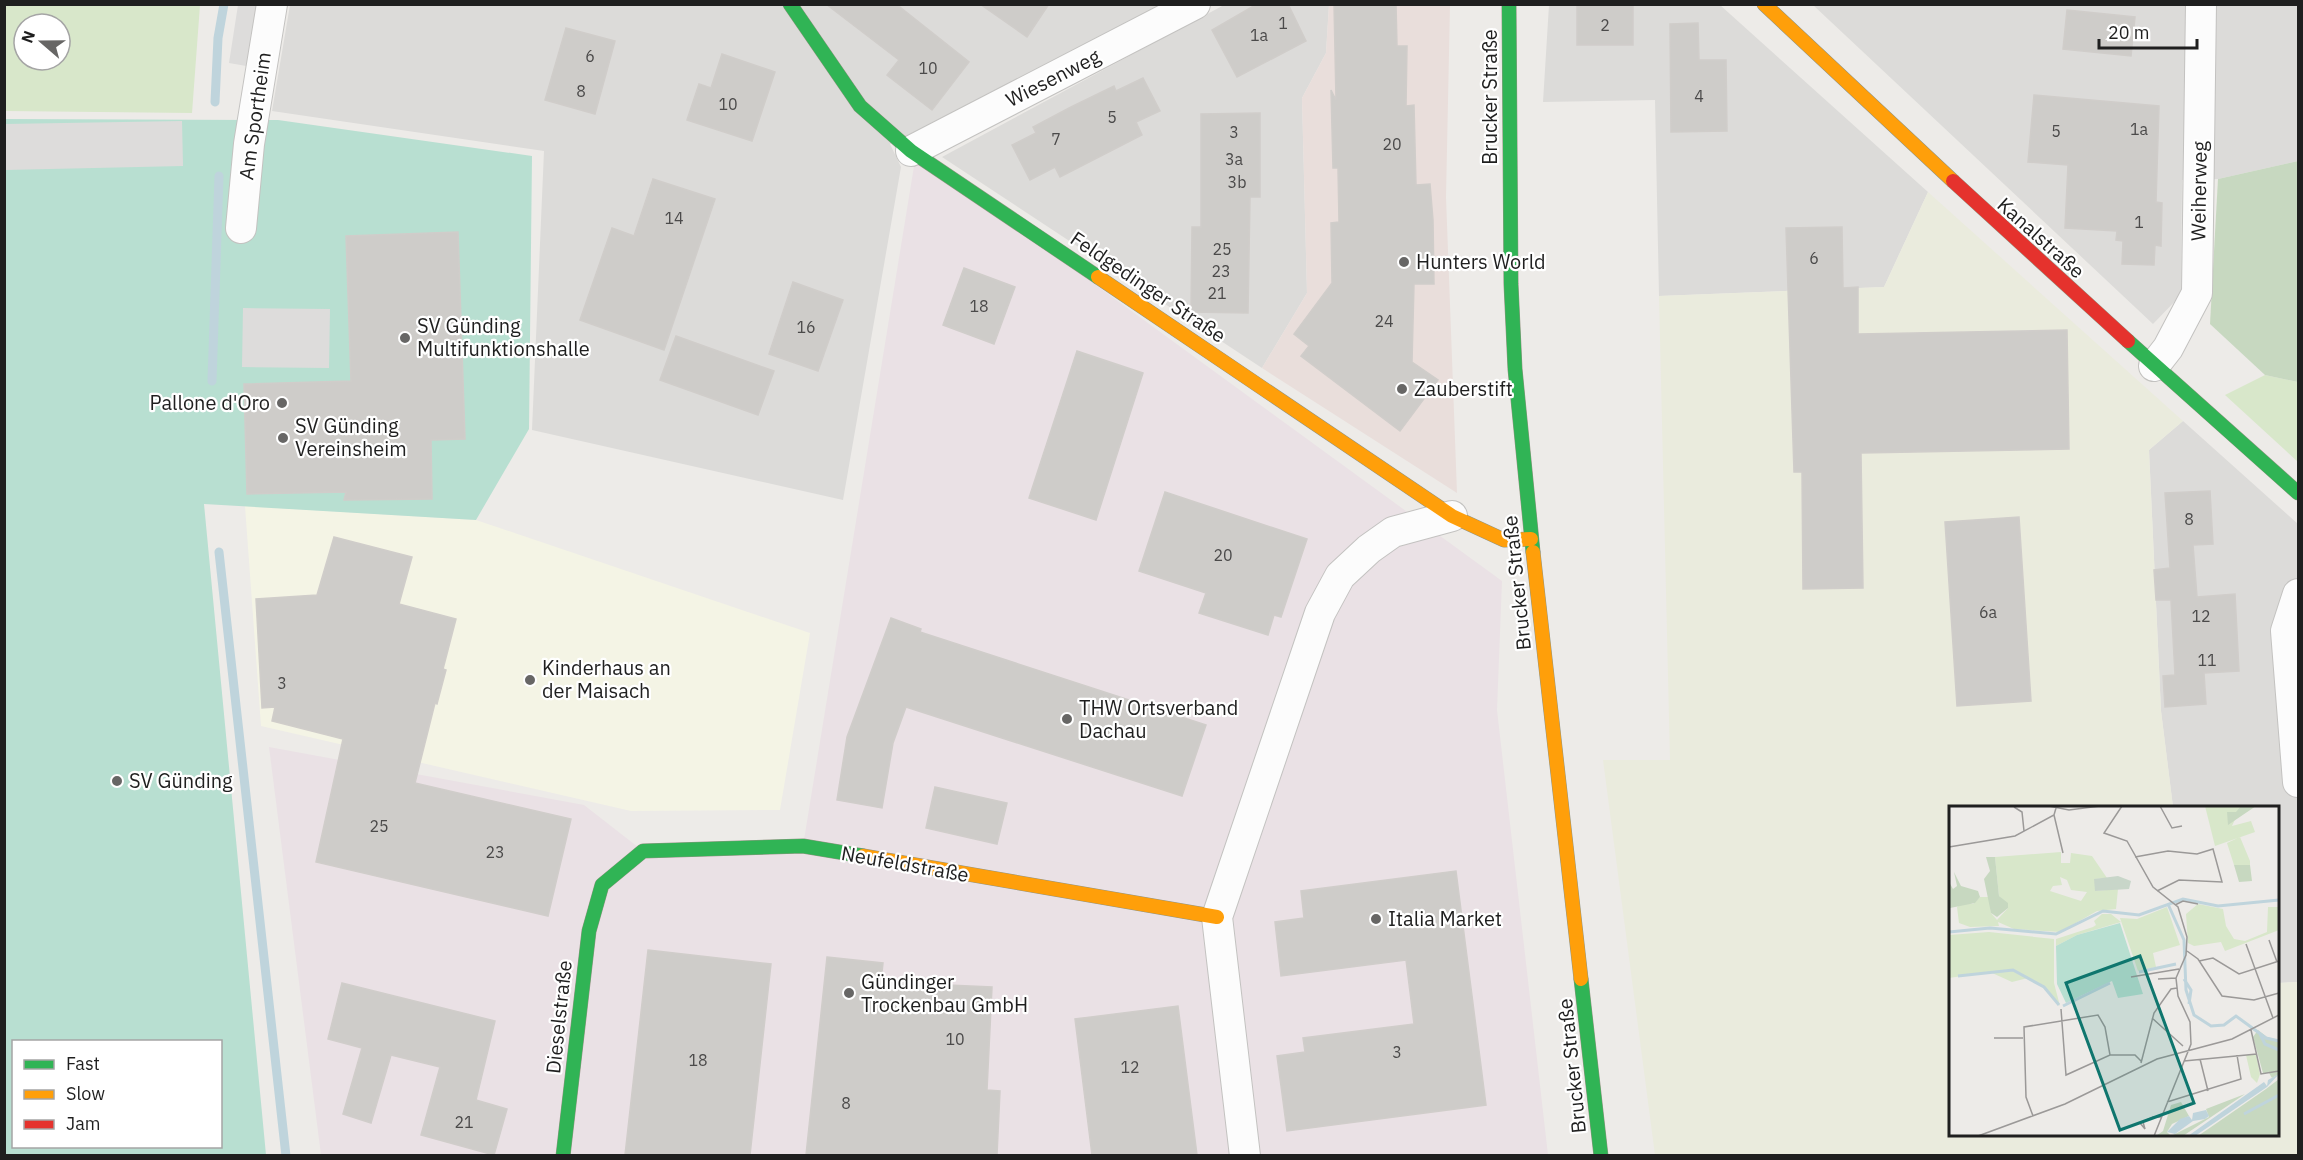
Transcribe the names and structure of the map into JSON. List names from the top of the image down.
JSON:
{
  "streets": {
    "street": [
      "Wiesenweg",
      "Brucker Straße",
      "Am Sportheim",
      "Weiherweg",
      "Kanalstraße",
      "Feldgedinger Straße",
      "Neufeldstraße",
      "Dieselstraße"
    ]
  },
  "crossings": [
    ["Wiesenweg", "Feldgedinger Straße"],
    ["Brucker Straße", "Feldgedinger Straße"],
    ["Weiherweg", "Kanalstraße"],
    ["Neufeldstraße", "Dieselstraße"]
  ],
  "places": [
    "Hunters World",
    "SV Günding Multifunktionshalle",
    "Zauberstift",
    "Pallone d'Oro",
    "SV Günding Vereinsheim",
    "Kinderhaus an der Maisach",
    "THW Ortsverband Dachau",
    "SV Günding",
    "Italia Market",
    "Gündinger Trockenbau GmbH"
  ],
  "house_numbers": [
    "1",
    "2",
    "1a",
    "6",
    "10",
    "8",
    "4",
    "10",
    "5",
    "1a",
    "5",
    "3",
    "7",
    "20",
    "3a",
    "3b",
    "14",
    "1",
    "25",
    "6",
    "23",
    "21",
    "18",
    "24",
    "16",
    "8",
    "20",
    "6a",
    "12",
    "11",
    "3",
    "25",
    "23",
    "10",
    "3",
    "18",
    "12",
    "8",
    "21"
  ],
  "legend": ["Fast", "Slow", "Jam"],
  "scale_bar": "20 m",
  "north": "left"
}
